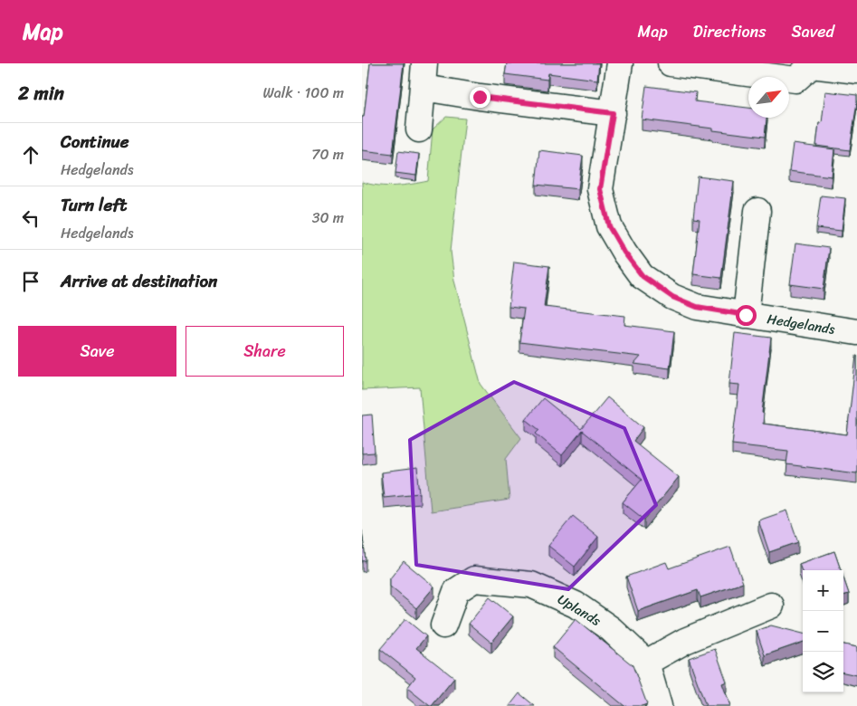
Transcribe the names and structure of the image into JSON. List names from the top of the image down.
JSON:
{
  "streets": {
    "street": ["Hedgelands", "Uplands"]
  },
  "north": "top right",
  "page": {
    "header": "Map",
    "nav": ["Map", "Directions", "Saved"],
    "heading": ["2 min", "Walk · 100 m"],
    "list": [
      ["Continue", "Hedgelands", "70 m"],
      ["Turn left", "Hedgelands", "30 m"],
      "Arrive at destination"
    ],
    "buttons": ["Save", "Share"],
    "map_buttons": ["+", "−"]
  }
}
